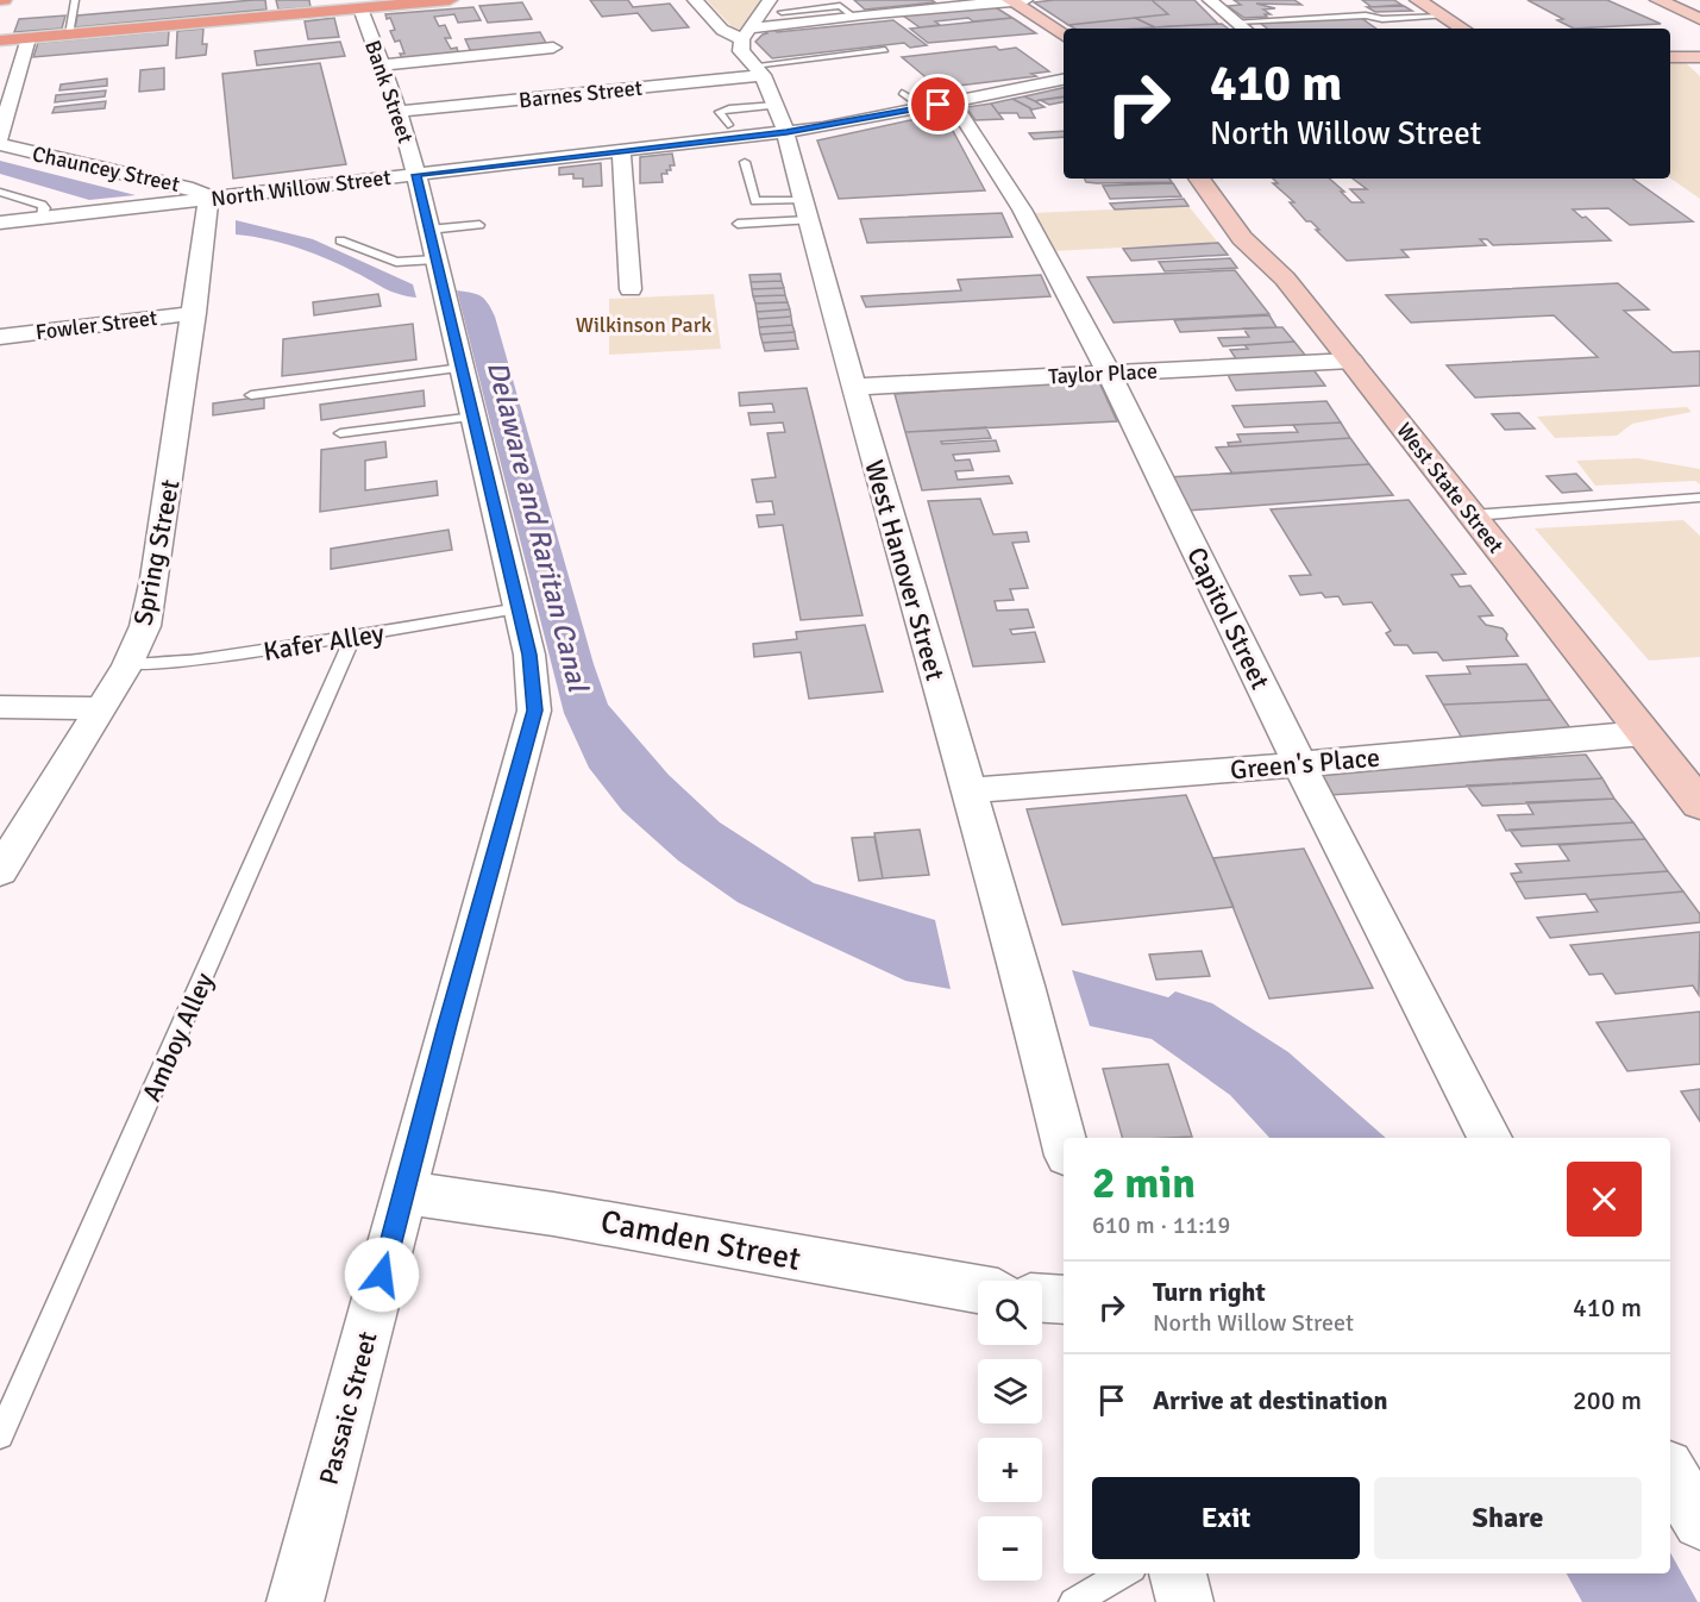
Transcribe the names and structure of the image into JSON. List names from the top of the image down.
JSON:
{
  "streets": {
    "street": [
      "Bank Street",
      "Barnes Street",
      "Chauncey Street",
      "North Willow Street",
      "Fowler Street",
      "Taylor Place",
      "West State Street",
      "Spring Street",
      "West Hanover Street",
      "Capitol Street",
      "Green's Place",
      "Camden Street",
      "Passaic Street"
    ],
    "lane": ["Kafer Alley", "Amboy Alley"]
  },
  "crossings": [
    ["Bank Street", "Barnes Street"],
    ["Bank Street", "North Willow Street"],
    ["Bank Street", "Passaic Street"],
    ["Barnes Street", "West Hanover Street"],
    ["Chauncey Street", "North Willow Street"],
    ["Chauncey Street", "Spring Street"],
    ["North Willow Street", "Spring Street"],
    ["North Willow Street", "West Hanover Street"],
    ["North Willow Street", "Capitol Street"],
    ["North Willow Street", "Passaic Street"],
    ["Fowler Street", "Spring Street"],
    ["Taylor Place", "West State Street"],
    ["Taylor Place", "West Hanover Street"],
    ["Taylor Place", "Capitol Street"],
    ["West State Street", "Green's Place"],
    ["Spring Street", "Kafer Alley"],
    ["West Hanover Street", "Green's Place"],
    ["Capitol Street", "Green's Place"],
    ["Kafer Alley", "Amboy Alley"],
    ["Kafer Alley", "Passaic Street"],
    ["Camden Street", "Passaic Street"]
  ],
  "water": ["Delaware and Raritan Canal"],
  "parks": ["Wilkinson Park"],
  "page": {
    "turn": ["410 m", "North Willow Street"],
    "heading": ["2 min", "610 m · 11:19"],
    "list": [
      {
        "name": "Turn right",
        "note": "North Willow Street",
        "value": "410 m"
      },
      {
        "name": "Arrive at destination",
        "value": "200 m"
      }
    ],
    "map_buttons": ["+", "−"],
    "buttons": ["Exit", "Share"]
  }
}
